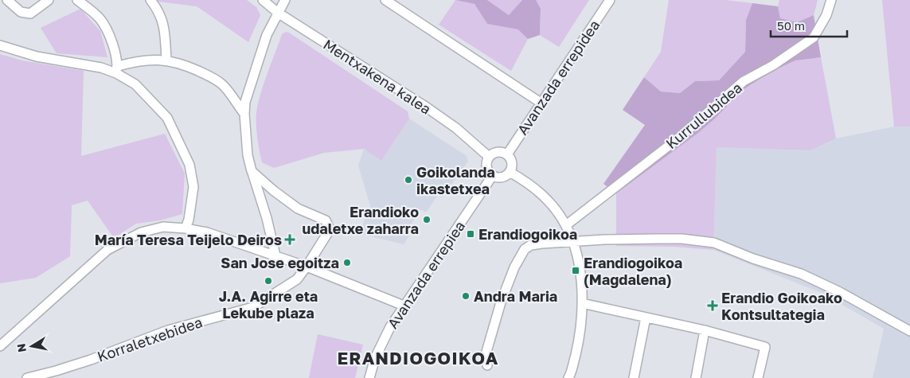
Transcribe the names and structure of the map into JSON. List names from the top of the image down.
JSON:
{
  "streets": {
    "street": [
      "Mentxakena kalea",
      "Avanzada errepidea",
      "Kurrullubidea",
      "Avanzada errepiea",
      "Korraletxebidea"
    ]
  },
  "crossings": [
    ["Mentxakena kalea", "Avanzada errepidea"],
    ["Mentxakena kalea", "Avanzada errepiea"],
    ["Avanzada errepidea", "Avanzada errepiea"]
  ],
  "districts": ["ERANDIOGOIKOA"],
  "places": {
    "other": [
      "Goikolanda ikastetxea",
      "Erandioko udaletxe zaharra",
      "San Jose egoitza",
      "J.A. Agirre eta Lekube plaza",
      "Andra Maria"
    ],
    "transit": ["Erandiogoikoa", "Erandiogoikoa (Magdalena)"],
    "health": ["María Teresa Teijelo Deiros", "Erandio Goikoako Kontsultategia"]
  },
  "scale_bar": "50 m",
  "north": "left"
}
